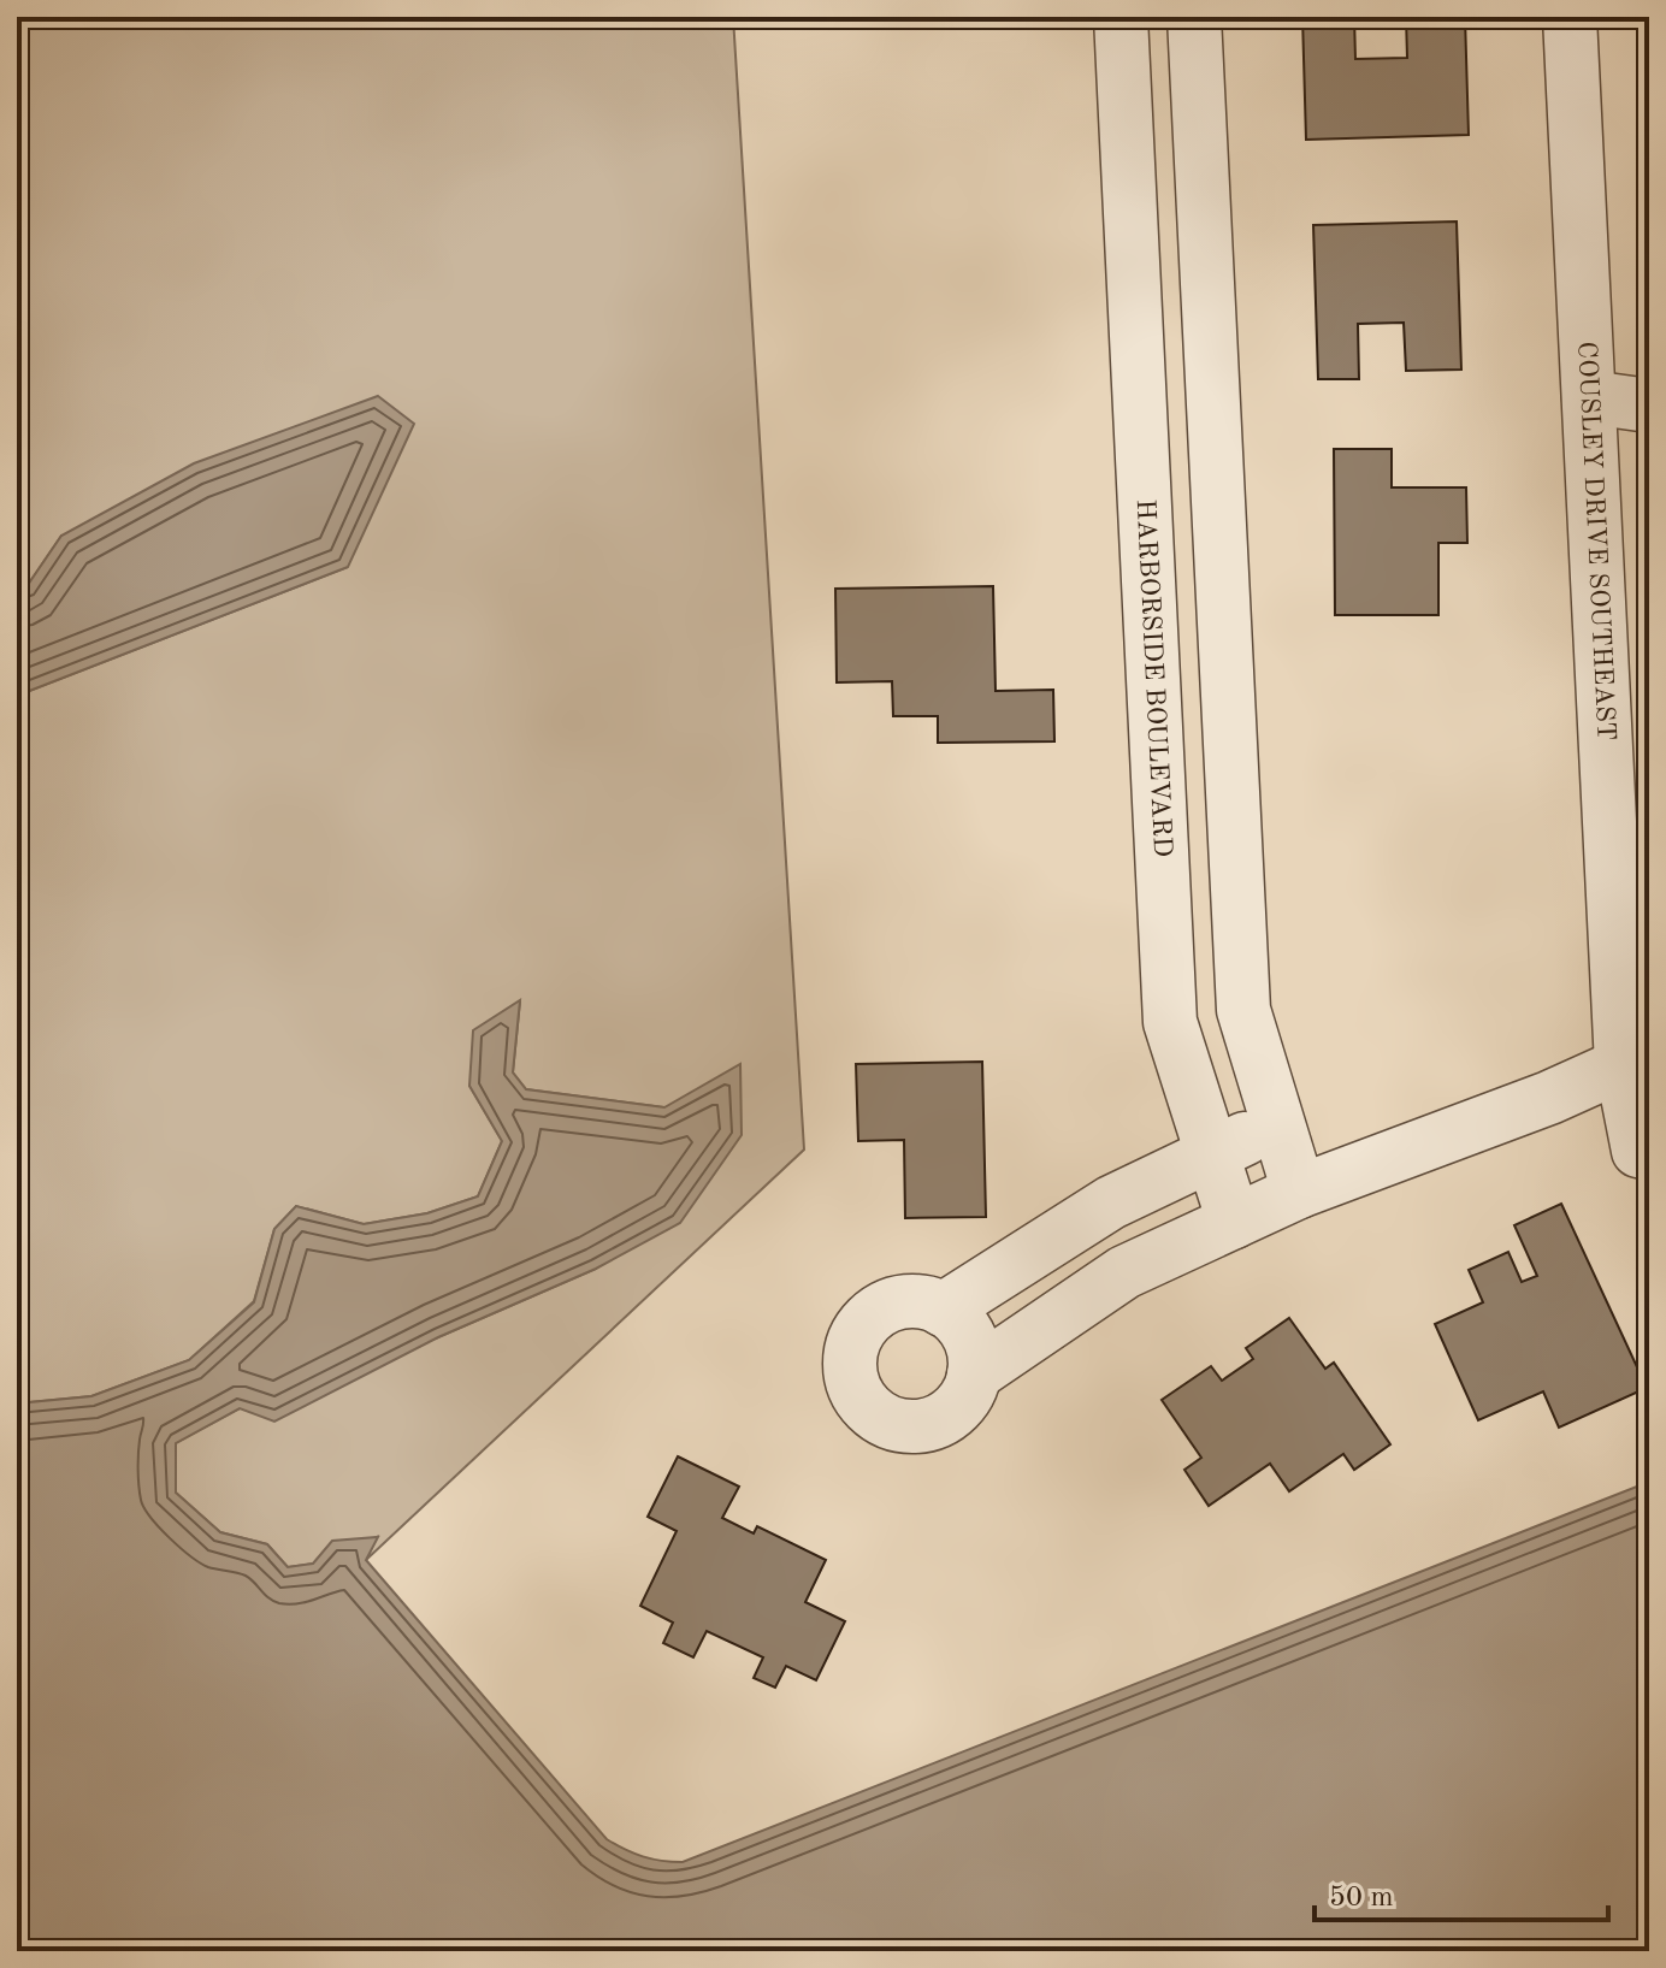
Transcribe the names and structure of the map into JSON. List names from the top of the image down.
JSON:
{
  "streets": {
    "street": ["COUSLEY DRIVE SOUTHEAST", "HARBORSIDE BOULEVARD"]
  },
  "scale_bar": "50 m"
}
